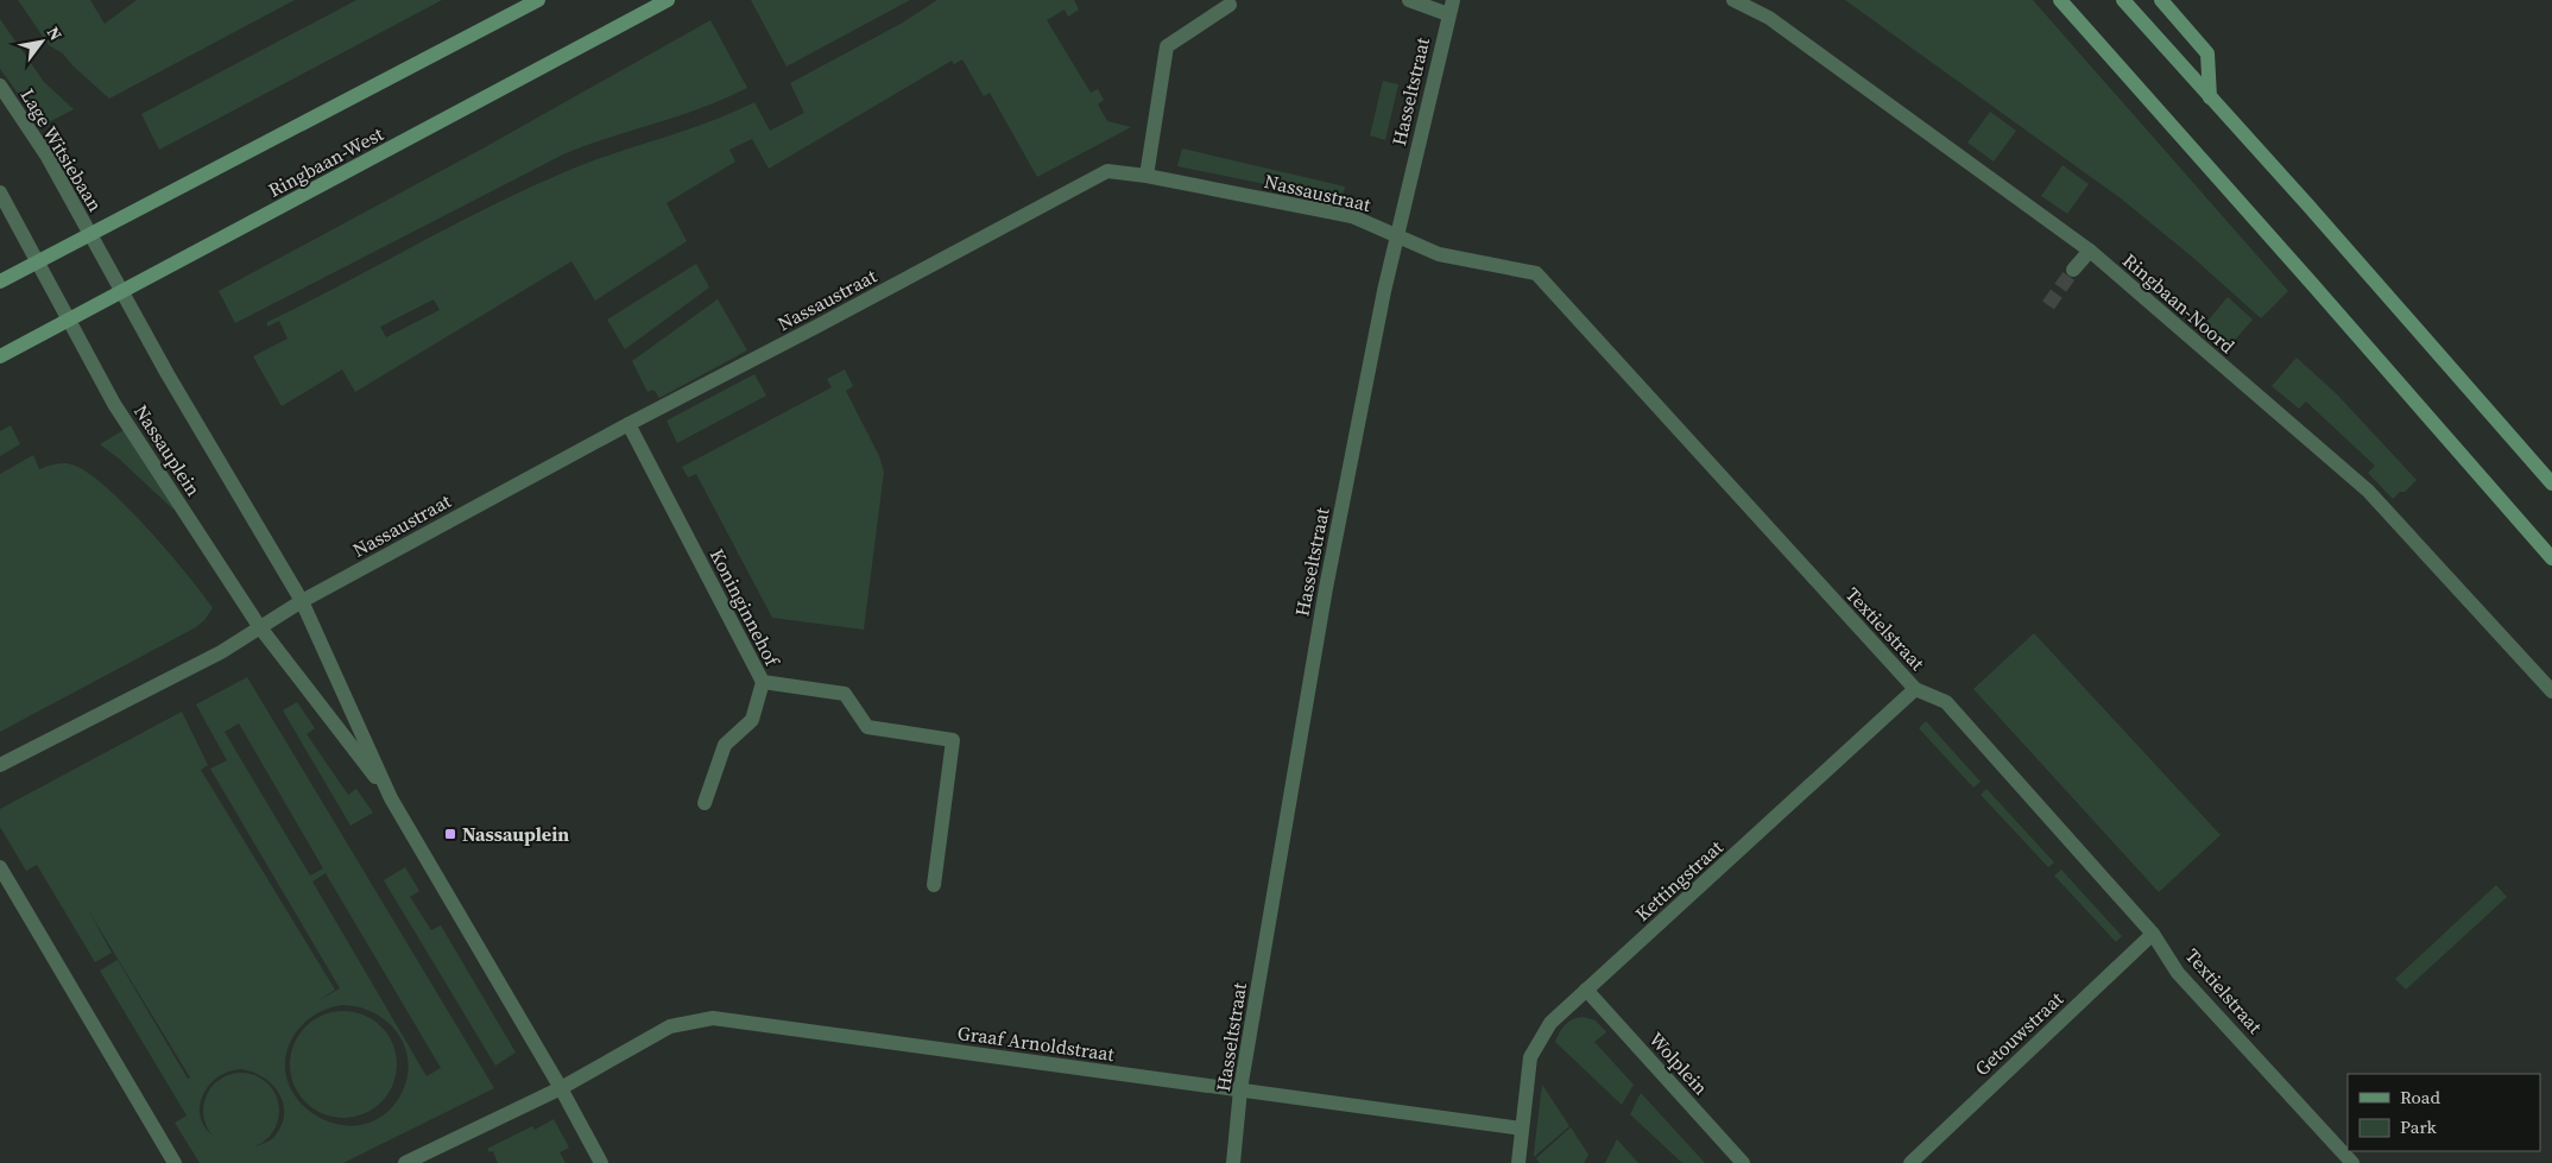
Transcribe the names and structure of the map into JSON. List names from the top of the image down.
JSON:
{
  "streets": {
    "main road": ["Ringbaan-West"],
    "street": [
      "Hasseltstraat",
      "Lage Witsiebaan",
      "Nassaustraat",
      "Ringbaan-Noord",
      "Nassauplein",
      "Koninginnehof",
      "Textielstraat",
      "Kettingstraat",
      "Getouwstraat",
      "Graaf Arnoldstraat",
      "Wolplein"
    ]
  },
  "crossings": [
    ["Hasseltstraat", "Nassaustraat"],
    ["Hasseltstraat", "Textielstraat"],
    ["Hasseltstraat", "Graaf Arnoldstraat"],
    ["Lage Witsiebaan", "Ringbaan-West"],
    ["Lage Witsiebaan", "Nassauplein"],
    ["Ringbaan-West", "Nassauplein"],
    ["Nassaustraat", "Nassauplein"],
    ["Nassaustraat", "Koninginnehof"],
    ["Nassaustraat", "Textielstraat"],
    ["Nassauplein", "Graaf Arnoldstraat"],
    ["Textielstraat", "Kettingstraat"],
    ["Textielstraat", "Getouwstraat"],
    ["Kettingstraat", "Graaf Arnoldstraat"],
    ["Kettingstraat", "Wolplein"]
  ],
  "places": {
    "transit": ["Nassauplein"]
  },
  "legend": ["Road", "Park"],
  "north": "top right"
}
